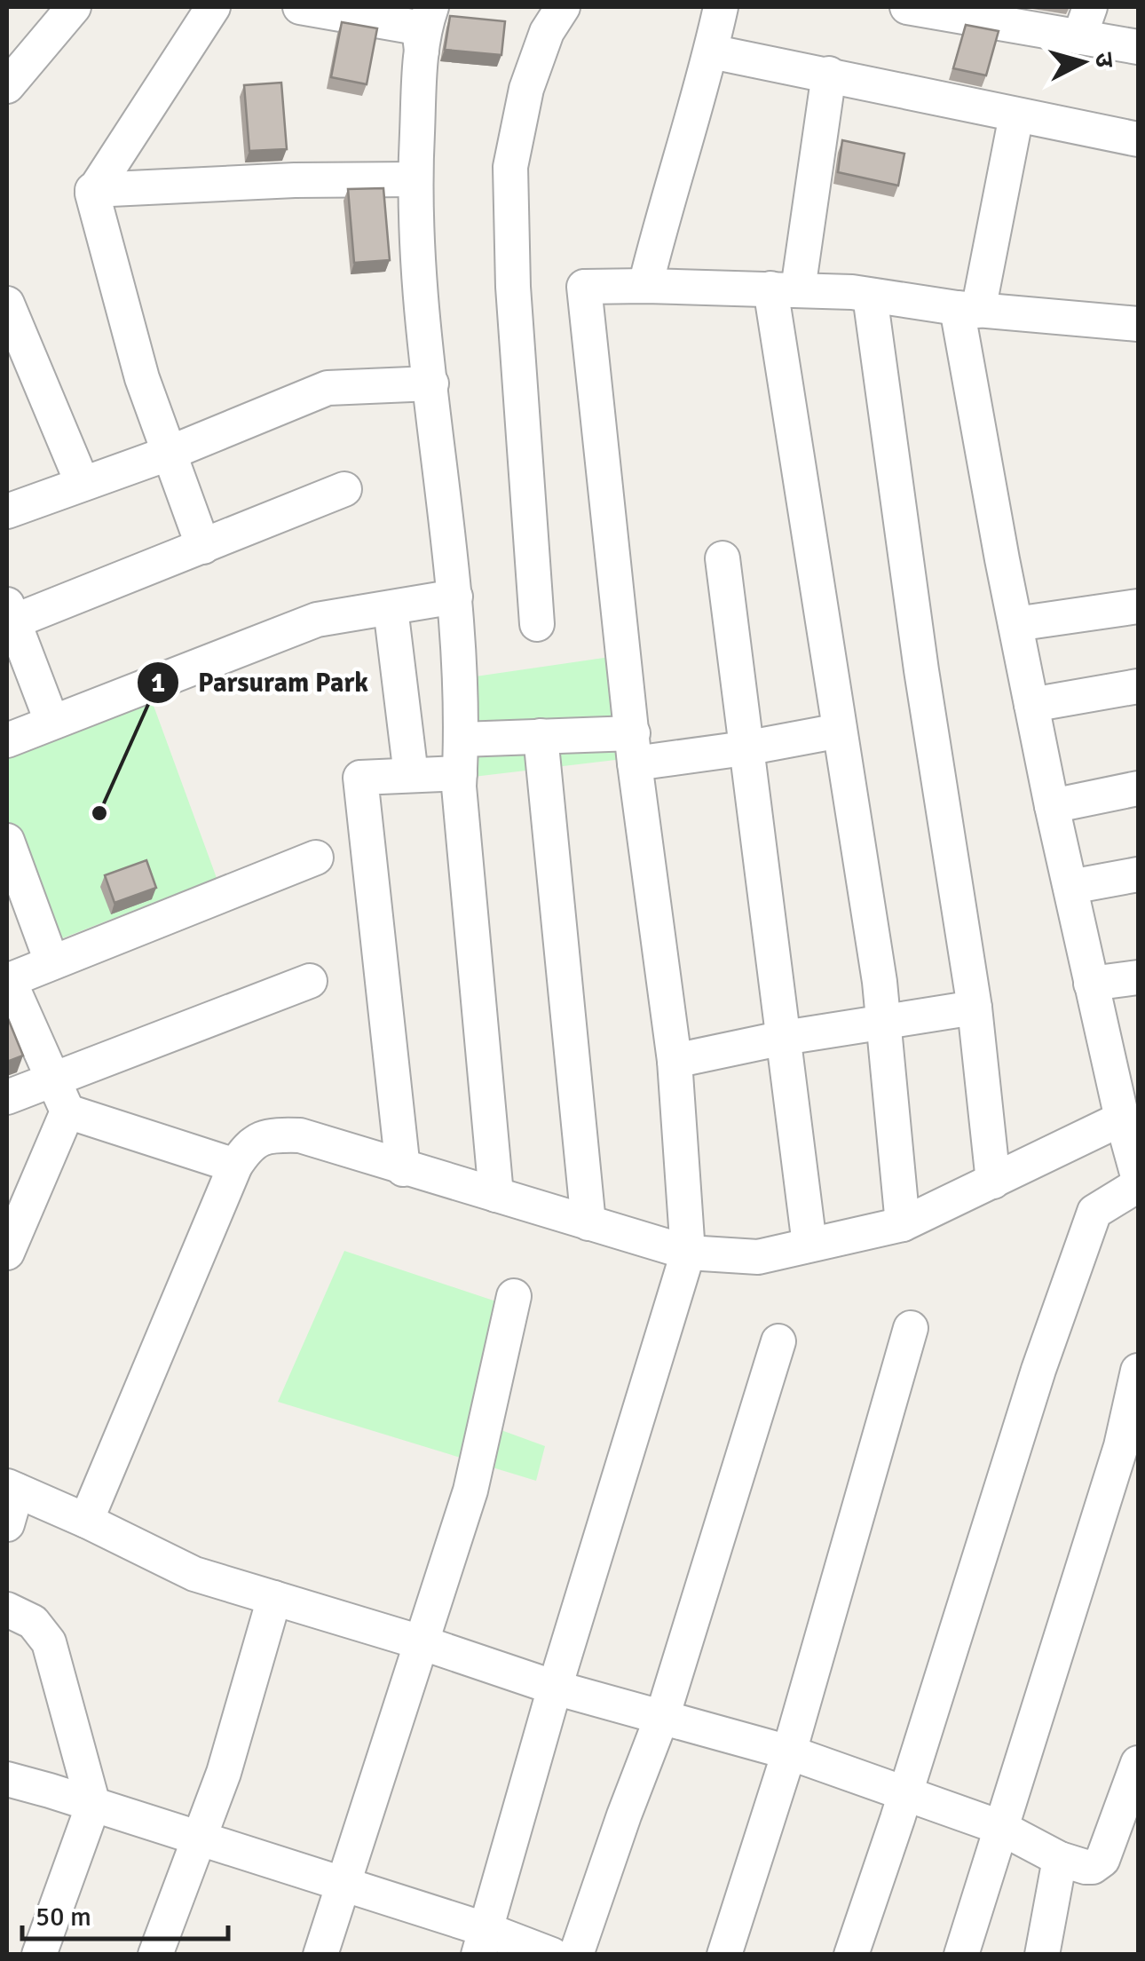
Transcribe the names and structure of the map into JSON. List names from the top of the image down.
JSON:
{
  "places": ["Parsuram Park"],
  "scale_bar": "50 m",
  "north": "right"
}
